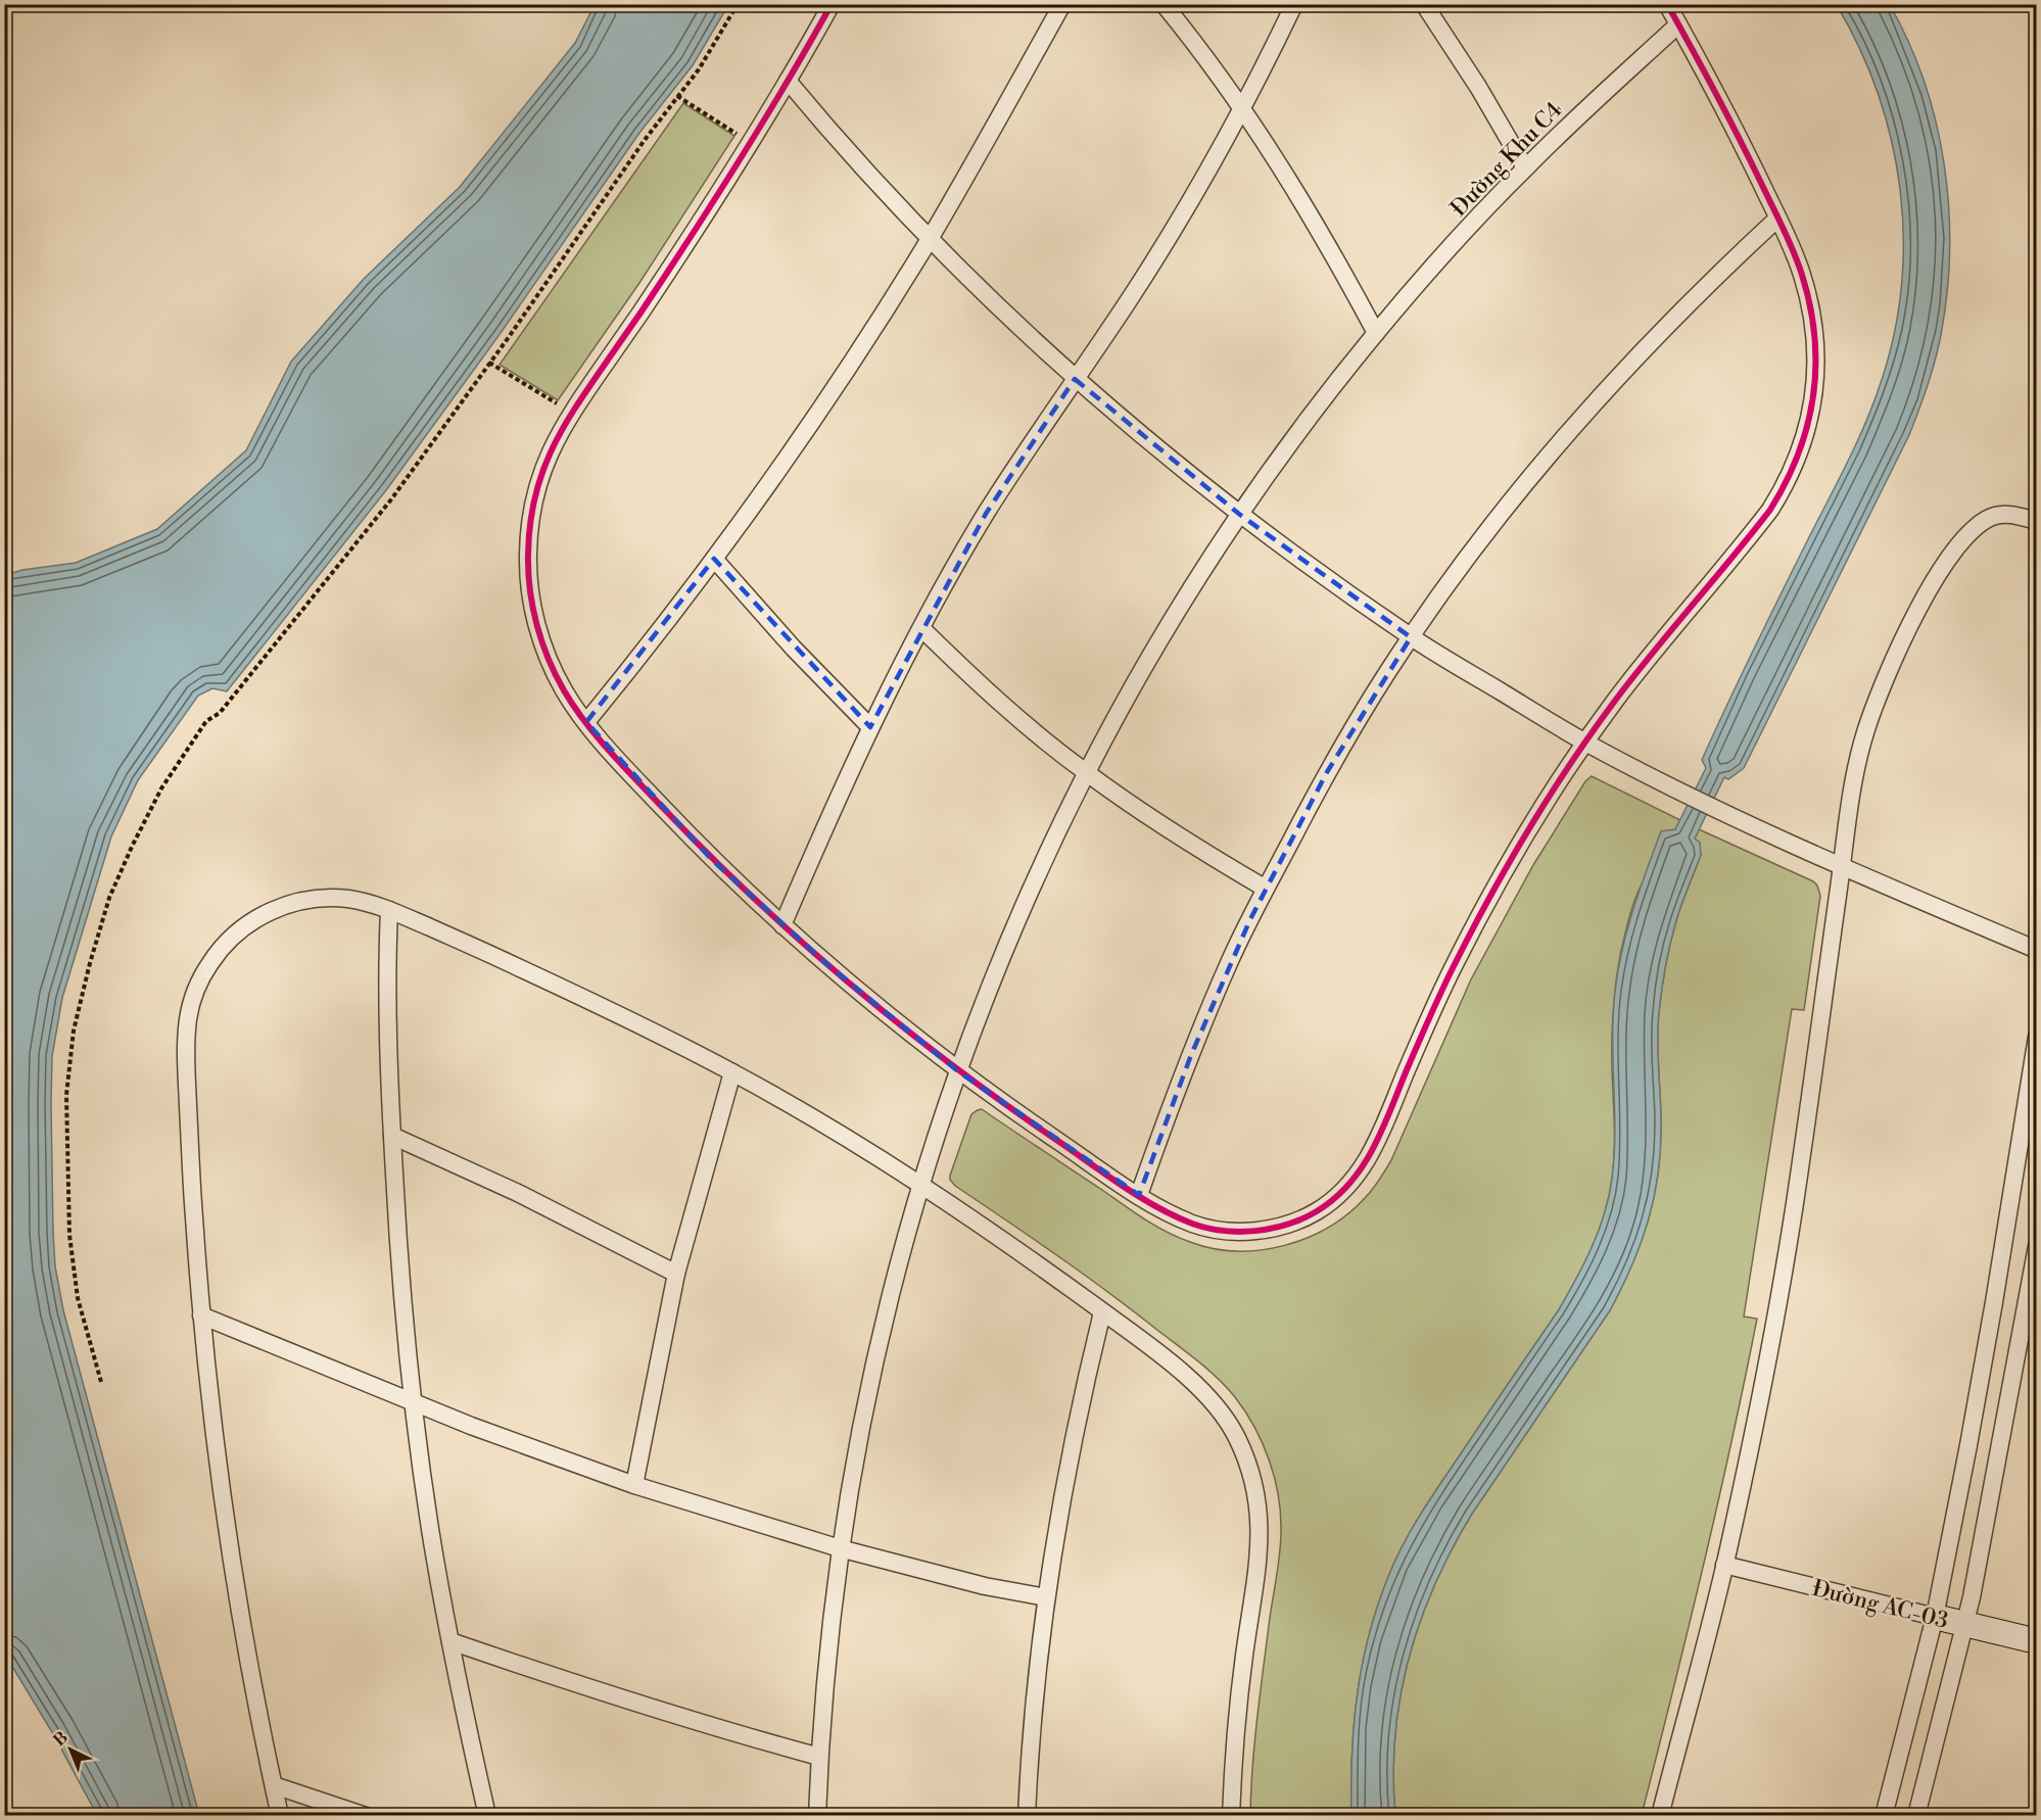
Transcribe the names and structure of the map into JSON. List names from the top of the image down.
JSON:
{
  "streets": {
    "street": ["Đường Khu C4", "Đường AC-03"]
  },
  "north": "top left"
}
